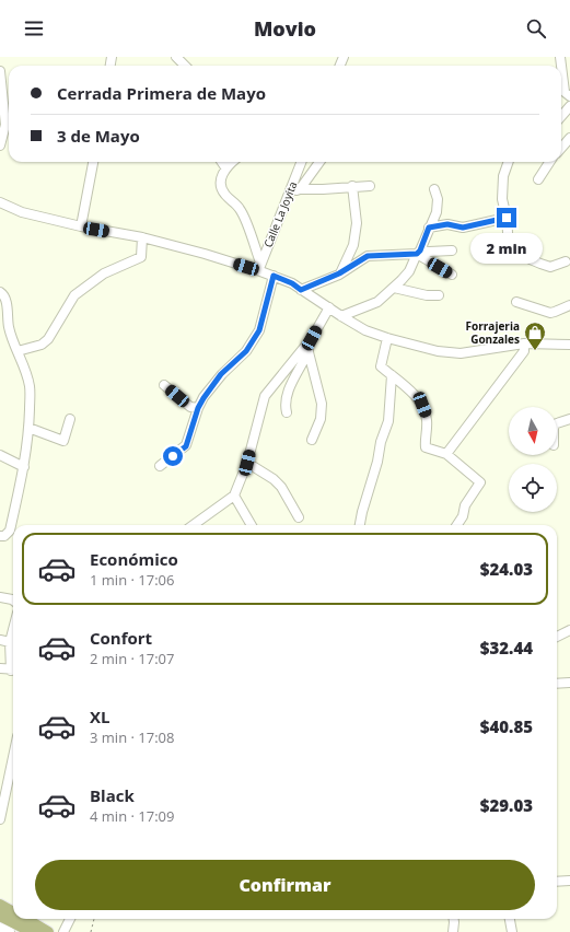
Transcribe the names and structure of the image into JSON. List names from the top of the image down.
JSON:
{
  "streets": {
    "street": ["Calle La Joyita"]
  },
  "places": {
    "shop": ["Forrajeria Gonzales"]
  },
  "north": "bottom",
  "page": {
    "header": "Movio",
    "banner": ["Cerrada Primera de Mayo", "3 de Mayo"],
    "bubble": "2 min",
    "list": [
      {
        "name": "Económico",
        "note": "1 min · 17:06",
        "value": "$24.03"
      },
      {
        "name": "Confort",
        "note": "2 min · 17:07",
        "value": "$32.44"
      },
      {
        "name": "XL",
        "note": "3 min · 17:08",
        "value": "$40.85"
      },
      {
        "name": "Black",
        "note": "4 min · 17:09",
        "value": "$29.03"
      }
    ],
    "buttons": "Confirmar"
  }
}
